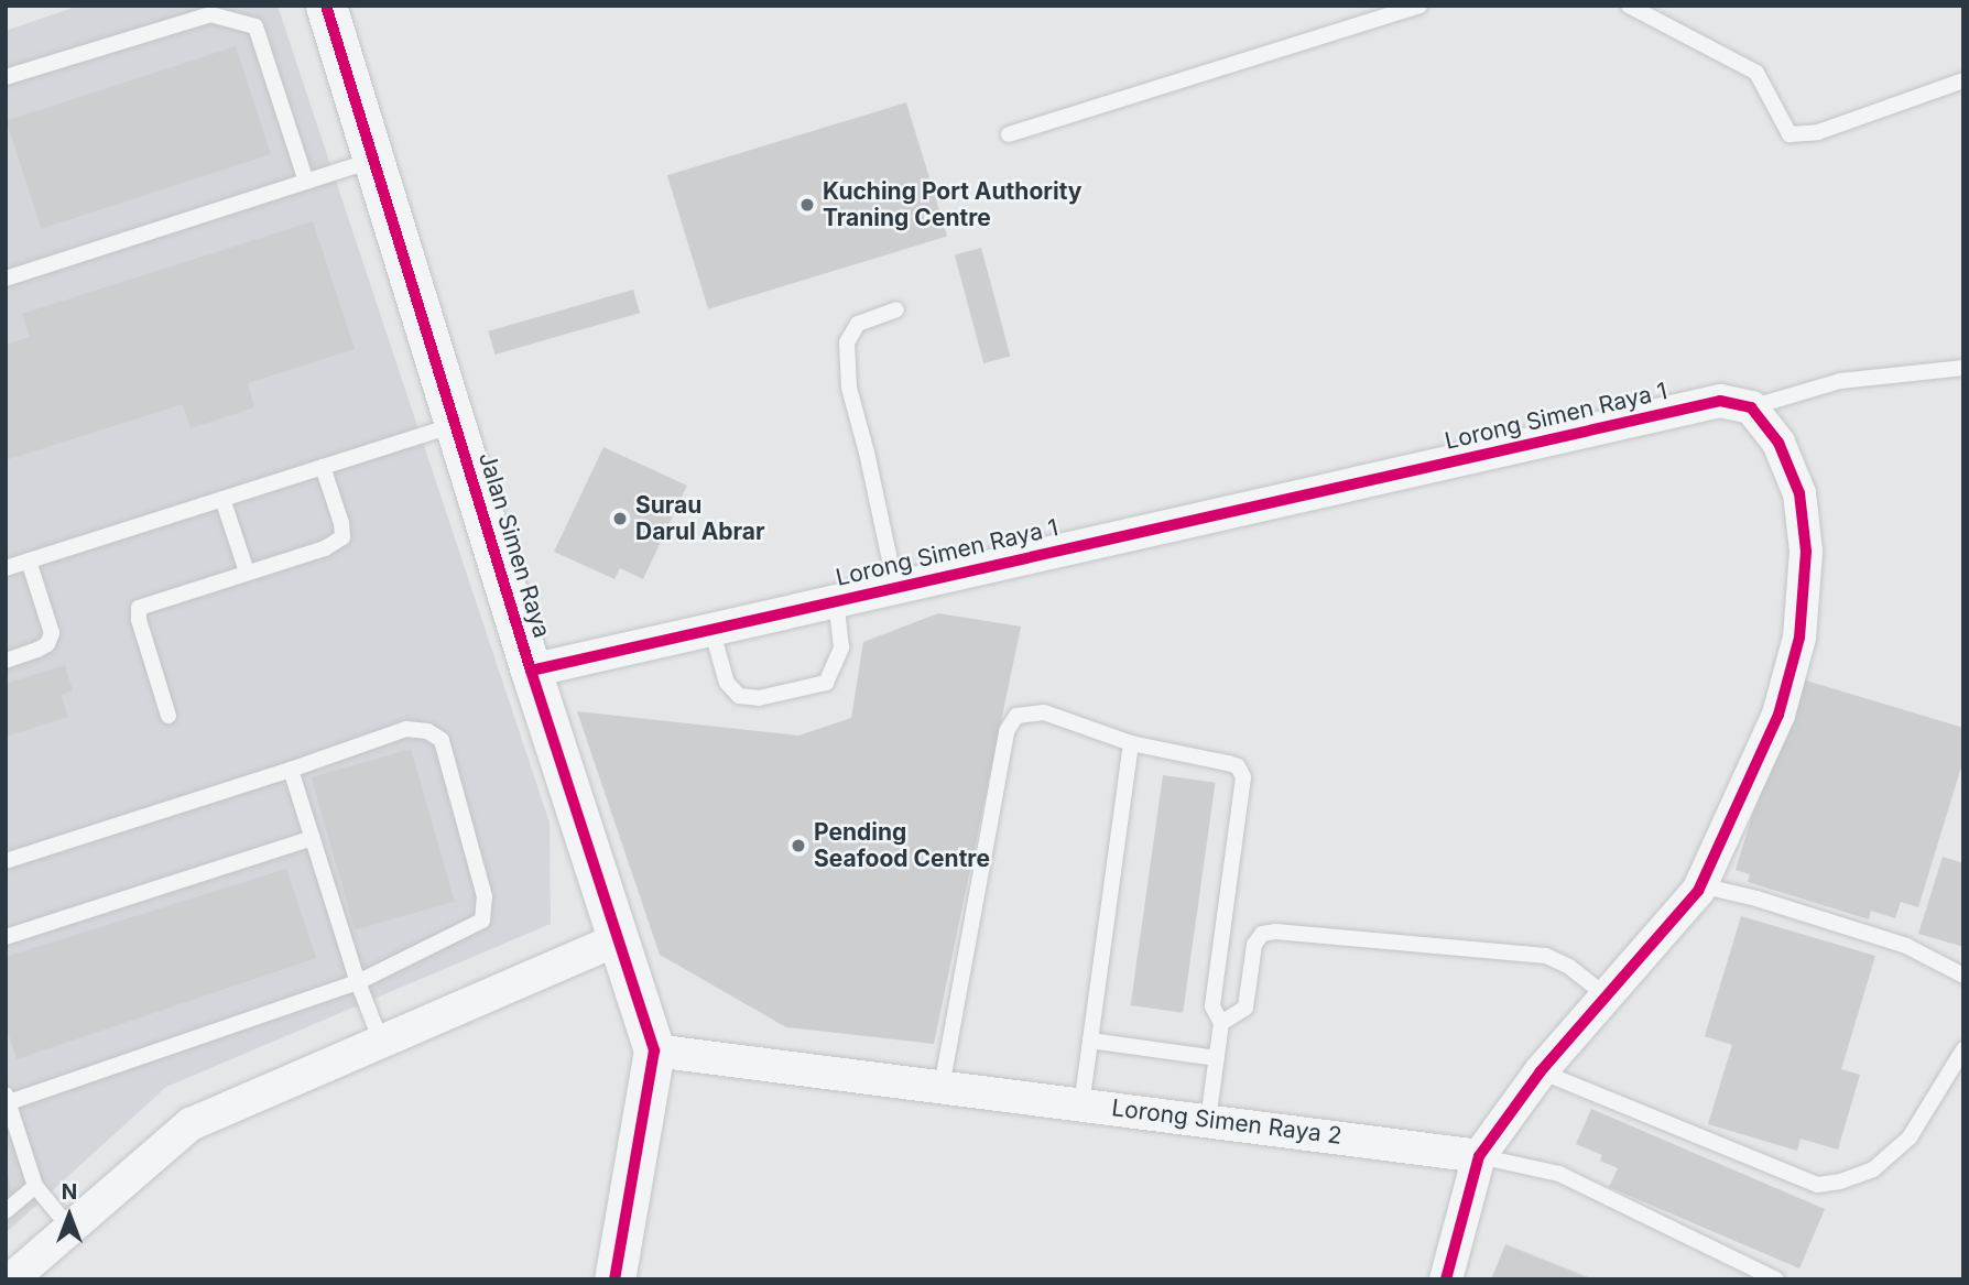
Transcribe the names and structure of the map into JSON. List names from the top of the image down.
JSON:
{
  "streets": {
    "street": ["Lorong Simen Raya 1", "Jalan Simen Raya", "Lorong Simen Raya 2"]
  },
  "crossings": [
    ["Lorong Simen Raya 1", "Jalan Simen Raya"],
    ["Jalan Simen Raya", "Lorong Simen Raya 2"]
  ],
  "places": ["Kuching Port Authority Traning Centre", "Surau Darul Abrar", "Pending Seafood Centre"],
  "north": "top"
}
